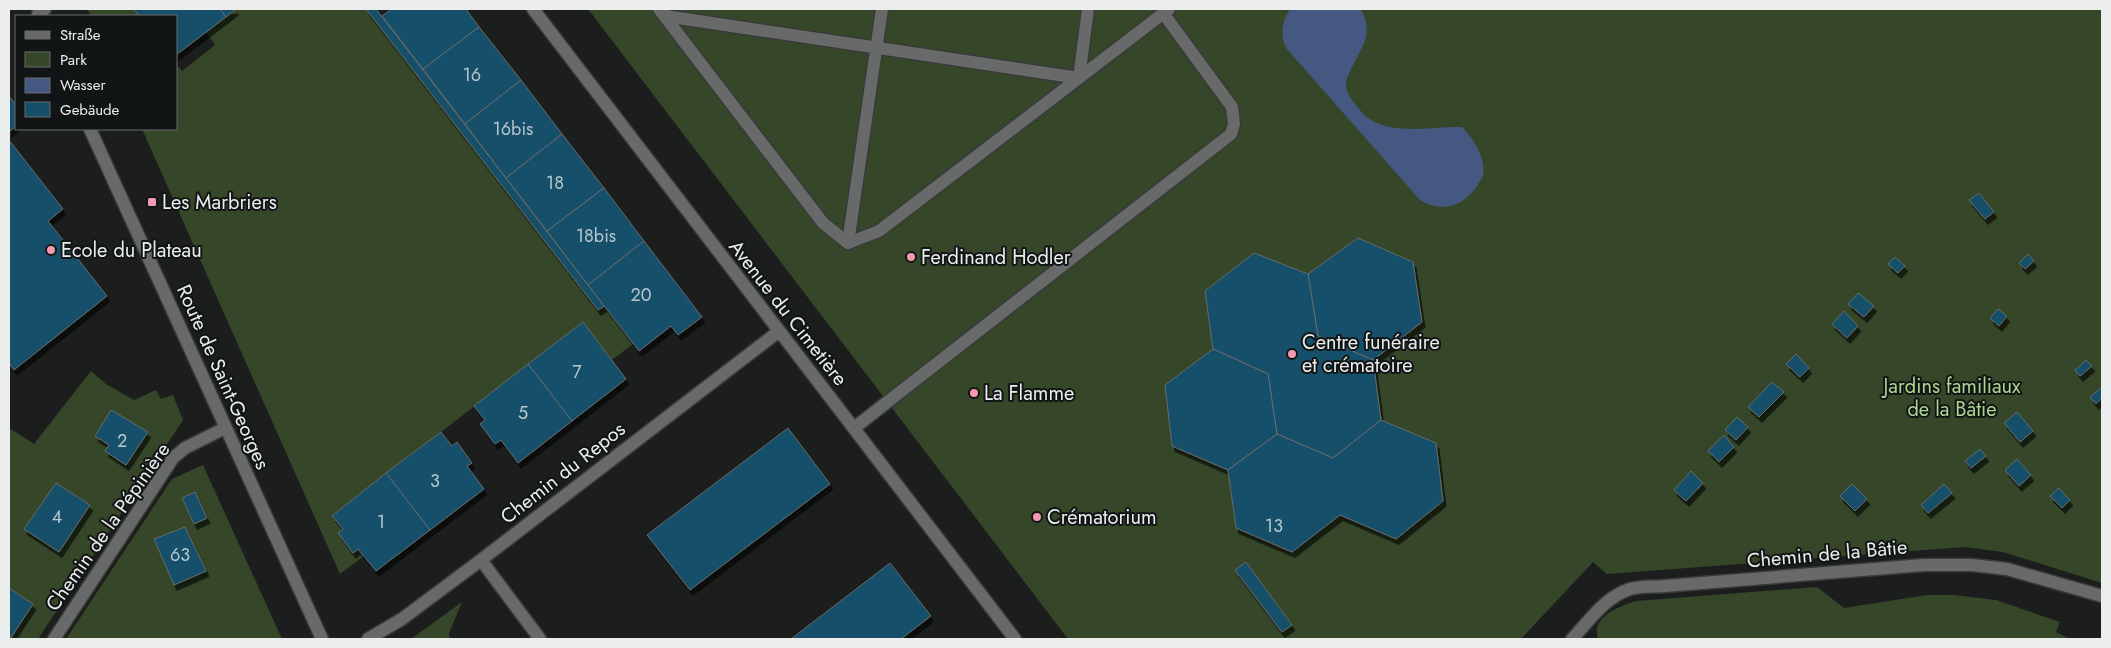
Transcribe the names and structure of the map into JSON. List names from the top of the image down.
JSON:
{
  "streets": {
    "street": [
      "Avenue du Cimetière",
      "Route de Saint-Georges",
      "Chemin du Repos",
      "Chemin de la Pépinière",
      "Chemin de la Bâtie"
    ]
  },
  "crossings": [
    ["Avenue du Cimetière", "Chemin du Repos"],
    ["Route de Saint-Georges", "Chemin de la Pépinière"]
  ],
  "parks": ["Jardins familiaux de la Bâtie"],
  "places": {
    "transit": ["Les Marbriers"],
    "other": [
      "Ecole du Plateau",
      "Ferdinand Hodler",
      "Centre funéraire et crématoire",
      "La Flamme",
      "Crématorium"
    ]
  },
  "house_numbers": [
    "16",
    "16bis",
    "18",
    "18bis",
    "20",
    "7",
    "5",
    "2",
    "3",
    "4",
    "1",
    "13",
    "63"
  ],
  "legend": [
    "Straße",
    "Park",
    "Wasser",
    "Gebäude"
  ]
}
